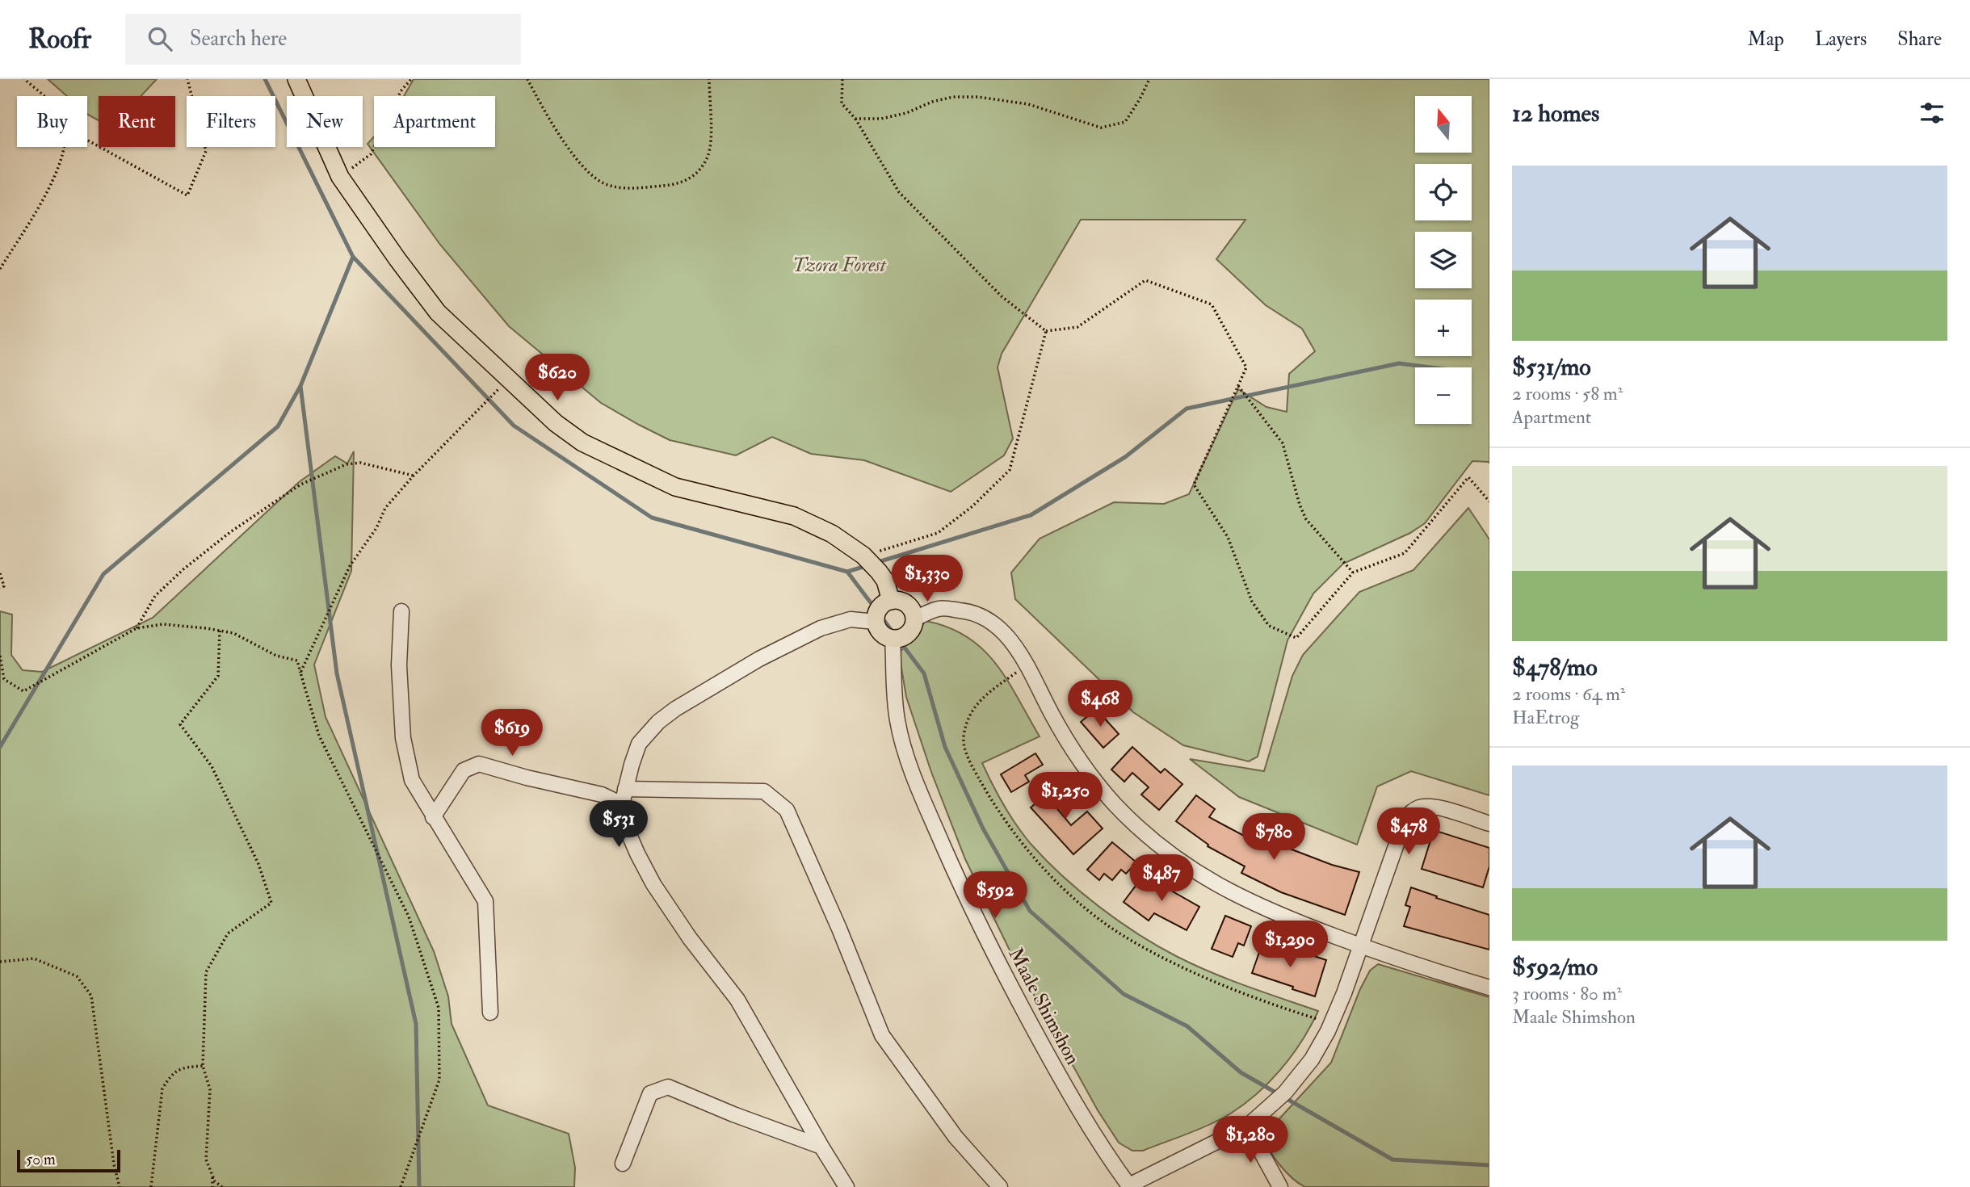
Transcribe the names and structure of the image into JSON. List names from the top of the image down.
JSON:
{
  "streets": {
    "street": ["Maale Shimshon"]
  },
  "parks": ["Tzora Forest"],
  "scale_bar": "50 m",
  "north": "top",
  "page": {
    "header": "Roofr",
    "search": "Search here",
    "nav": ["Map", "Layers", "Share"],
    "heading": "12 homes",
    "map_buttons": ["+", "−"],
    "chip": [
      "Buy",
      "Rent",
      "Filters",
      "New",
      "Apartment"
    ],
    "list": [
      {
        "name": "$531/mo",
        "note": "2 rooms · 58 m² · Apartment"
      },
      {
        "name": "$478/mo",
        "note": "2 rooms · 64 m² · HaEtrog"
      },
      {
        "name": "$592/mo",
        "note": "3 rooms · 80 m² · Maale Shimshon"
      }
    ],
    "price": [
      "$620",
      "$1,330",
      "$468",
      "$619",
      "$1,250",
      "$531",
      "$478",
      "$780",
      "$487",
      "$592",
      "$1,290",
      "$1,280"
    ],
    "scale": "50 m"
  }
}
